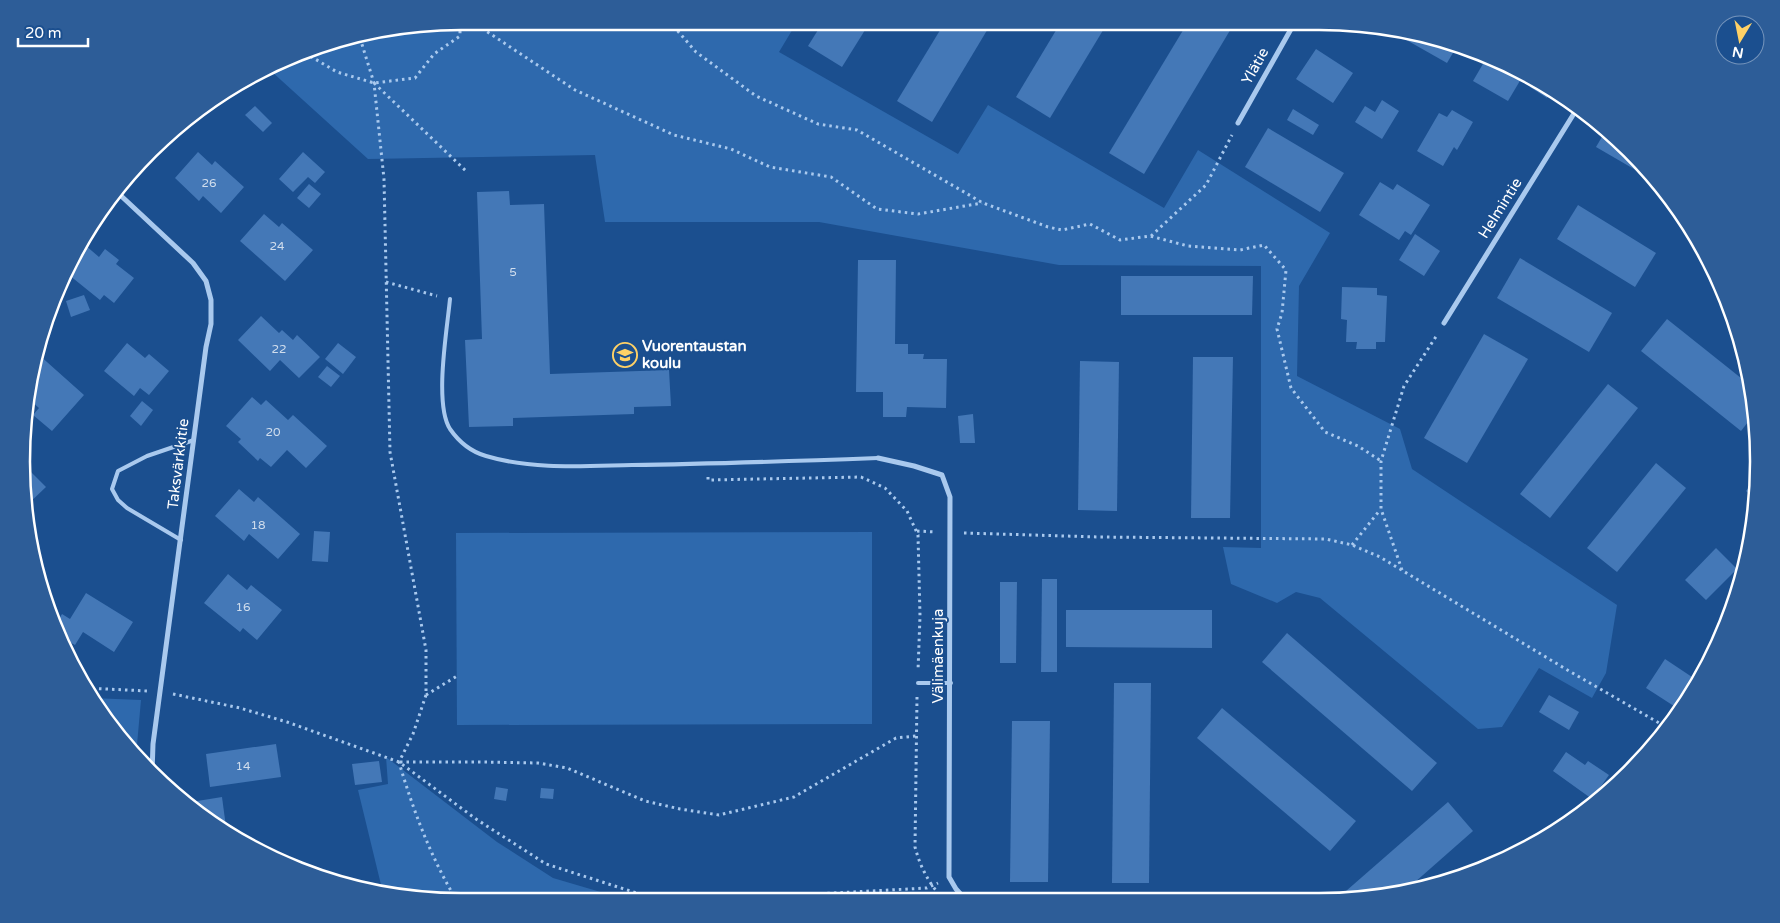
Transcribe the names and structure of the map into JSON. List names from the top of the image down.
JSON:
{
  "streets": {
    "street": [
      "Ylätie",
      "Helmintie",
      "Taksvärkkitie",
      "Välimäenkuja"
    ]
  },
  "places": {
    "school or university": ["Vuorentaustan koulu"]
  },
  "house_numbers": [
    "26",
    "24",
    "5",
    "22",
    "20",
    "18",
    "16",
    "14"
  ],
  "scale_bar": "20 m",
  "north": "bottom"
}
